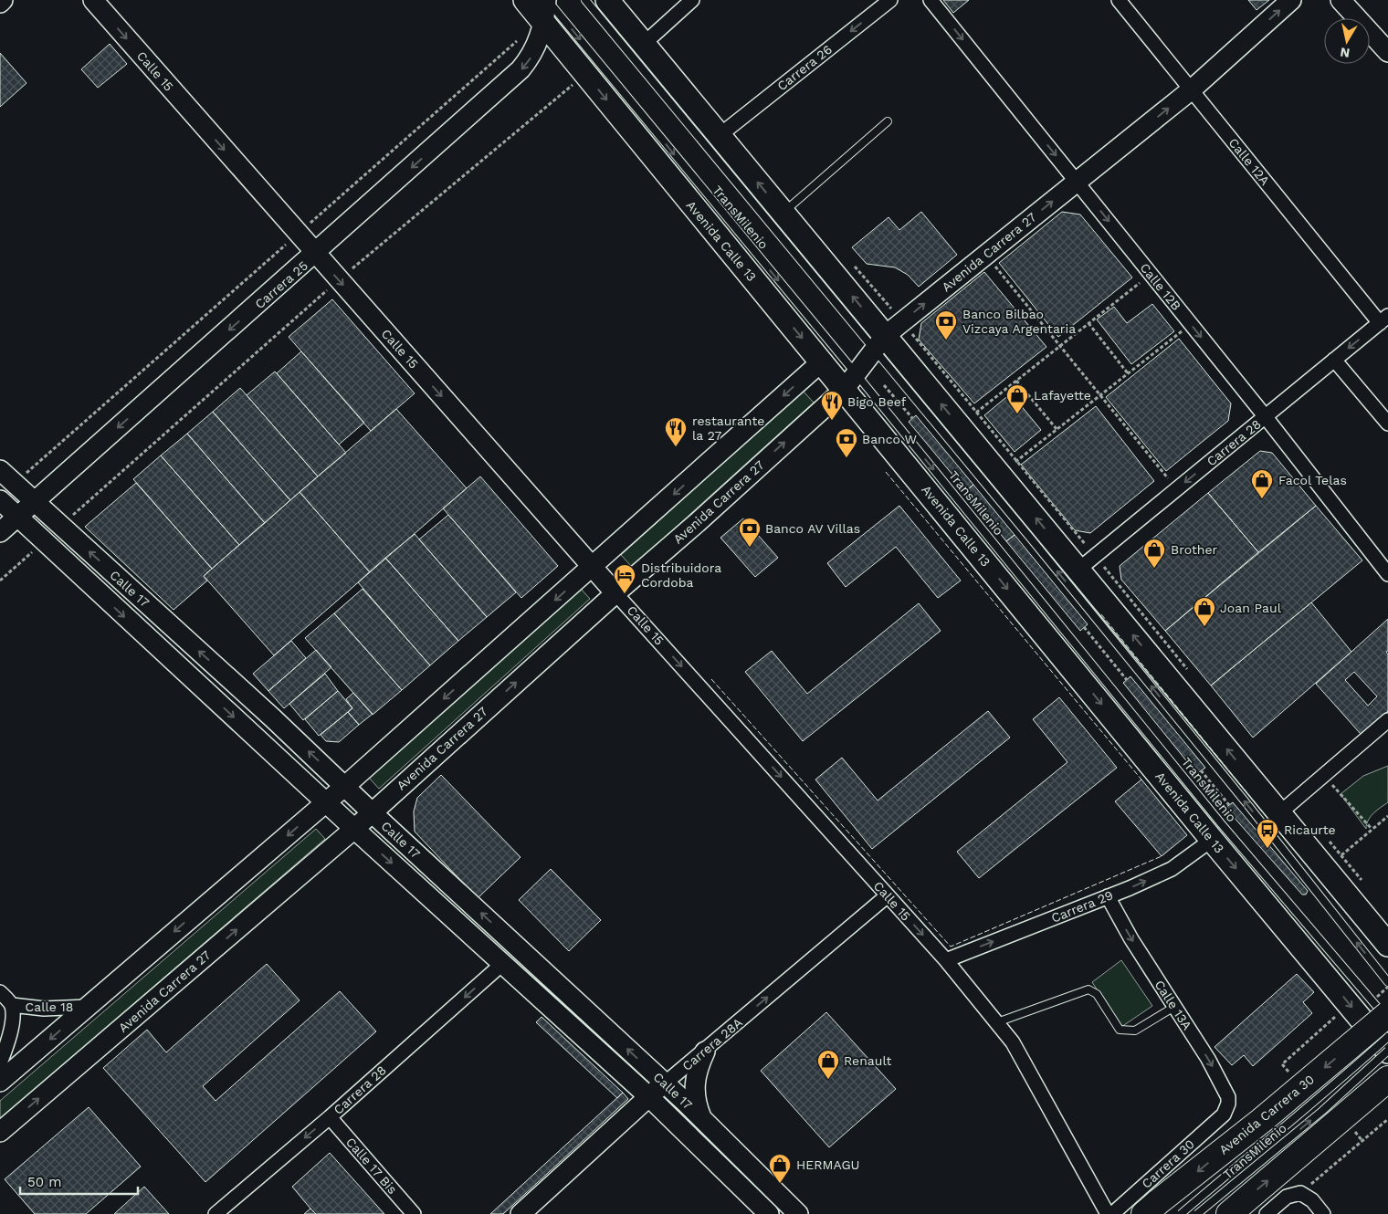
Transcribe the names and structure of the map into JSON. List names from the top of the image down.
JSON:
{
  "streets": {
    "highway": ["Avenida Carrera 30"],
    "main road": ["Avenida Calle 13"],
    "street": [
      "Carrera 26",
      "Calle 15",
      "Calle 12A",
      "Avenida Carrera 27",
      "Carrera 25",
      "Calle 12B",
      "Carrera 28",
      "Calle 17",
      "Carrera 29",
      "Calle 13A",
      "Calle 18",
      "Carrera 28A",
      "Carrera 30",
      "Calle 17 Bis"
    ],
    "lane": ["TransMilenio"]
  },
  "crossings": [
    ["Calle 15", "Avenida Carrera 27"],
    ["Calle 15", "Carrera 25"],
    ["Calle 15", "Carrera 29"],
    ["Calle 15", "Carrera 28A"],
    ["Calle 12A", "Avenida Carrera 27"],
    ["Calle 12A", "Carrera 28"],
    ["TransMilenio", "Avenida Calle 13"],
    ["TransMilenio", "Avenida Carrera 27"],
    ["TransMilenio", "Carrera 25"],
    ["Avenida Calle 13", "Avenida Carrera 27"],
    ["Avenida Calle 13", "Carrera 25"],
    ["Avenida Calle 13", "Carrera 29"],
    ["Avenida Carrera 27", "Calle 12B"],
    ["Avenida Carrera 27", "Calle 17"],
    ["Carrera 25", "Calle 17"],
    ["Calle 12B", "Carrera 28"],
    ["Carrera 28", "Calle 17"],
    ["Carrera 28", "Calle 17 Bis"],
    ["Calle 17", "Carrera 28A"],
    ["Carrera 29", "Calle 13A"],
    ["Calle 13A", "Carrera 30"]
  ],
  "one_way": [
    "Carrera 26",
    "Calle 15",
    "Carrera 25",
    "Calle 12B",
    "Carrera 28",
    "Carrera 29",
    "Calle 13A",
    "Carrera 28A"
  ],
  "places": {
    "bank": ["Banco Bilbao Vizcaya Argentaria", "Banco W", "Banco AV Villas"],
    "shop": [
      "Lafayette",
      "Facol Telas",
      "Brother",
      "Joan Paul",
      "Renault",
      "HERMAGU"
    ],
    "restaurant": ["Bigo Beef", "restaurante la 27"],
    "hotel": ["Distribuidora Cordoba"],
    "bus stop": ["Ricaurte"]
  },
  "scale_bar": "50 m",
  "north": "bottom"
}
